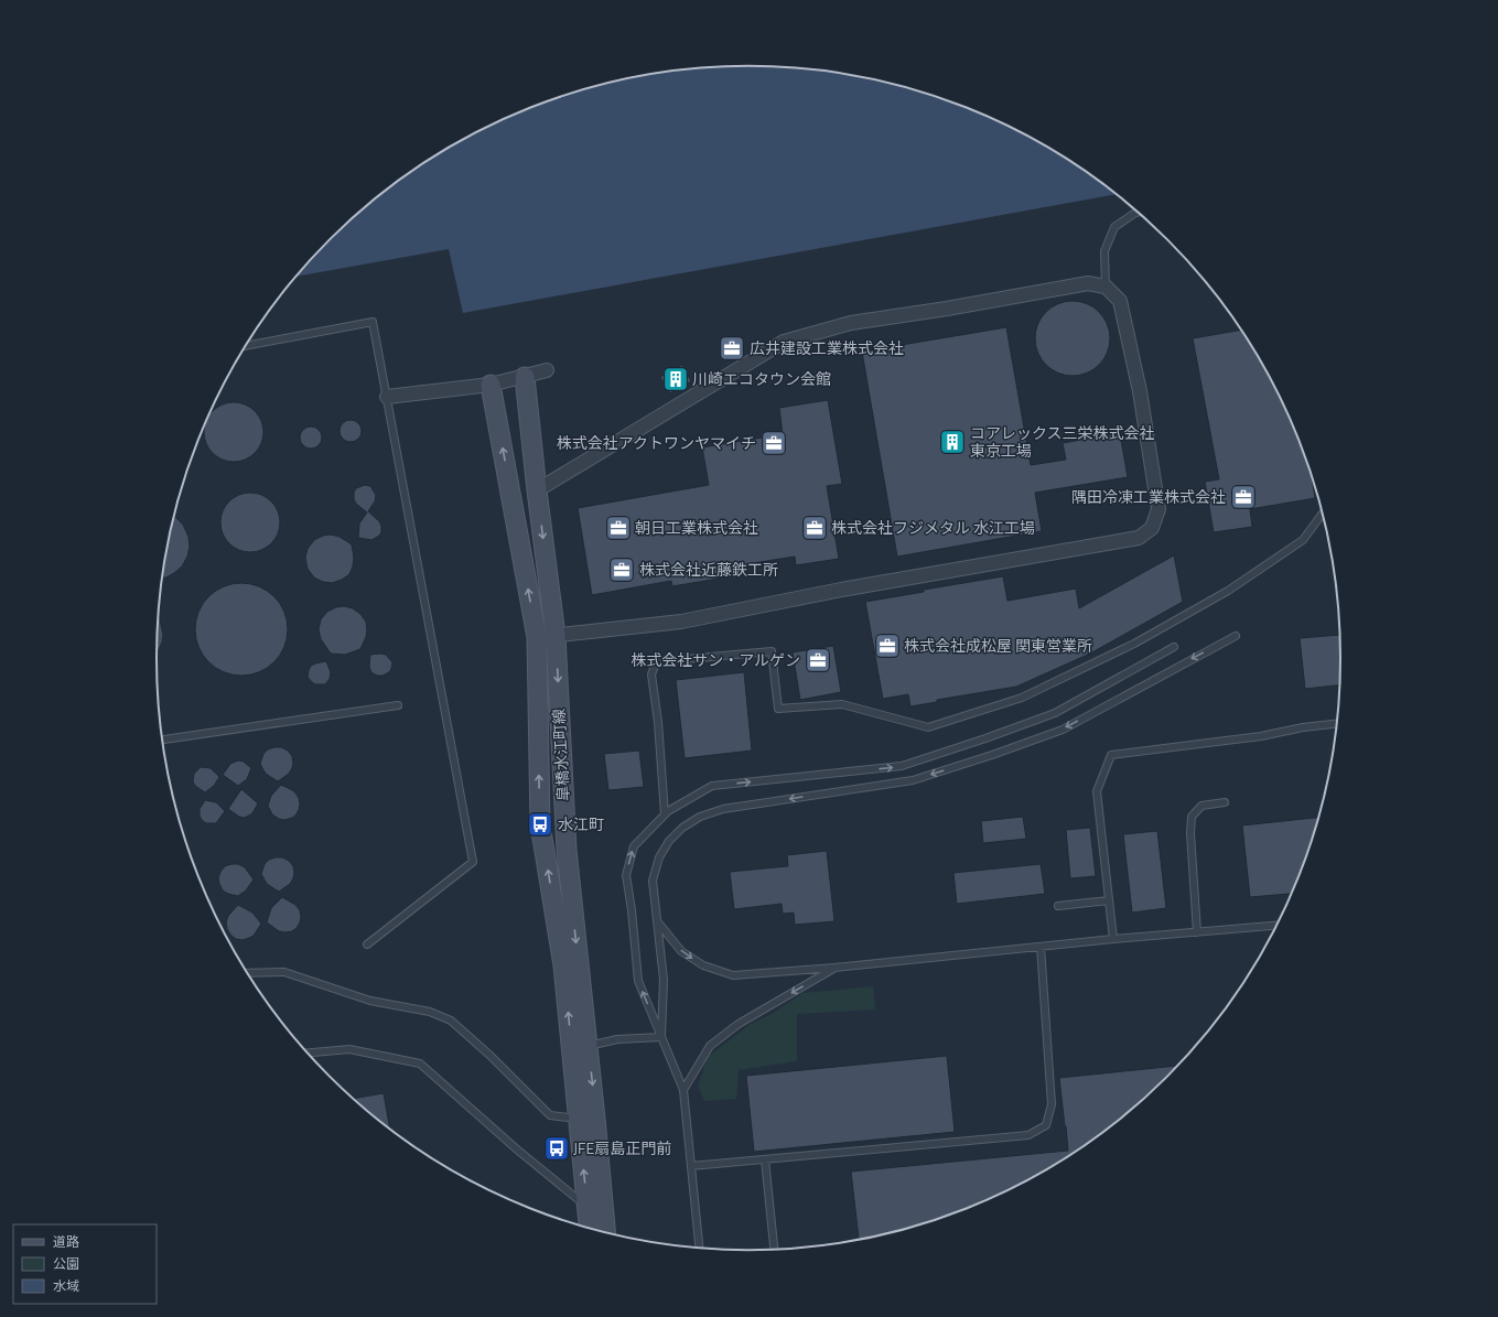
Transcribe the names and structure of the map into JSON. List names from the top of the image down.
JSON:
{
  "streets": {
    "street": ["皐橋水江町線"]
  },
  "places": {
    "office": [
      "広井建設工業株式会社",
      "株式会社アクトワンヤマイチ",
      "隅田冷凍工業株式会社",
      "朝日工業株式会社",
      "株式会社フジメタル 水江工場",
      "株式会社近藤鉄工所",
      "株式会社成松屋 関東営業所",
      "株式会社サン・アルゲン"
    ],
    "building": ["川崎エコタウン会館", "コアレックス三栄株式会社 東京工場"],
    "bus stop": ["水江町", "JFE扇島正門前"]
  },
  "legend": ["道路", "公園", "水域"]
}
